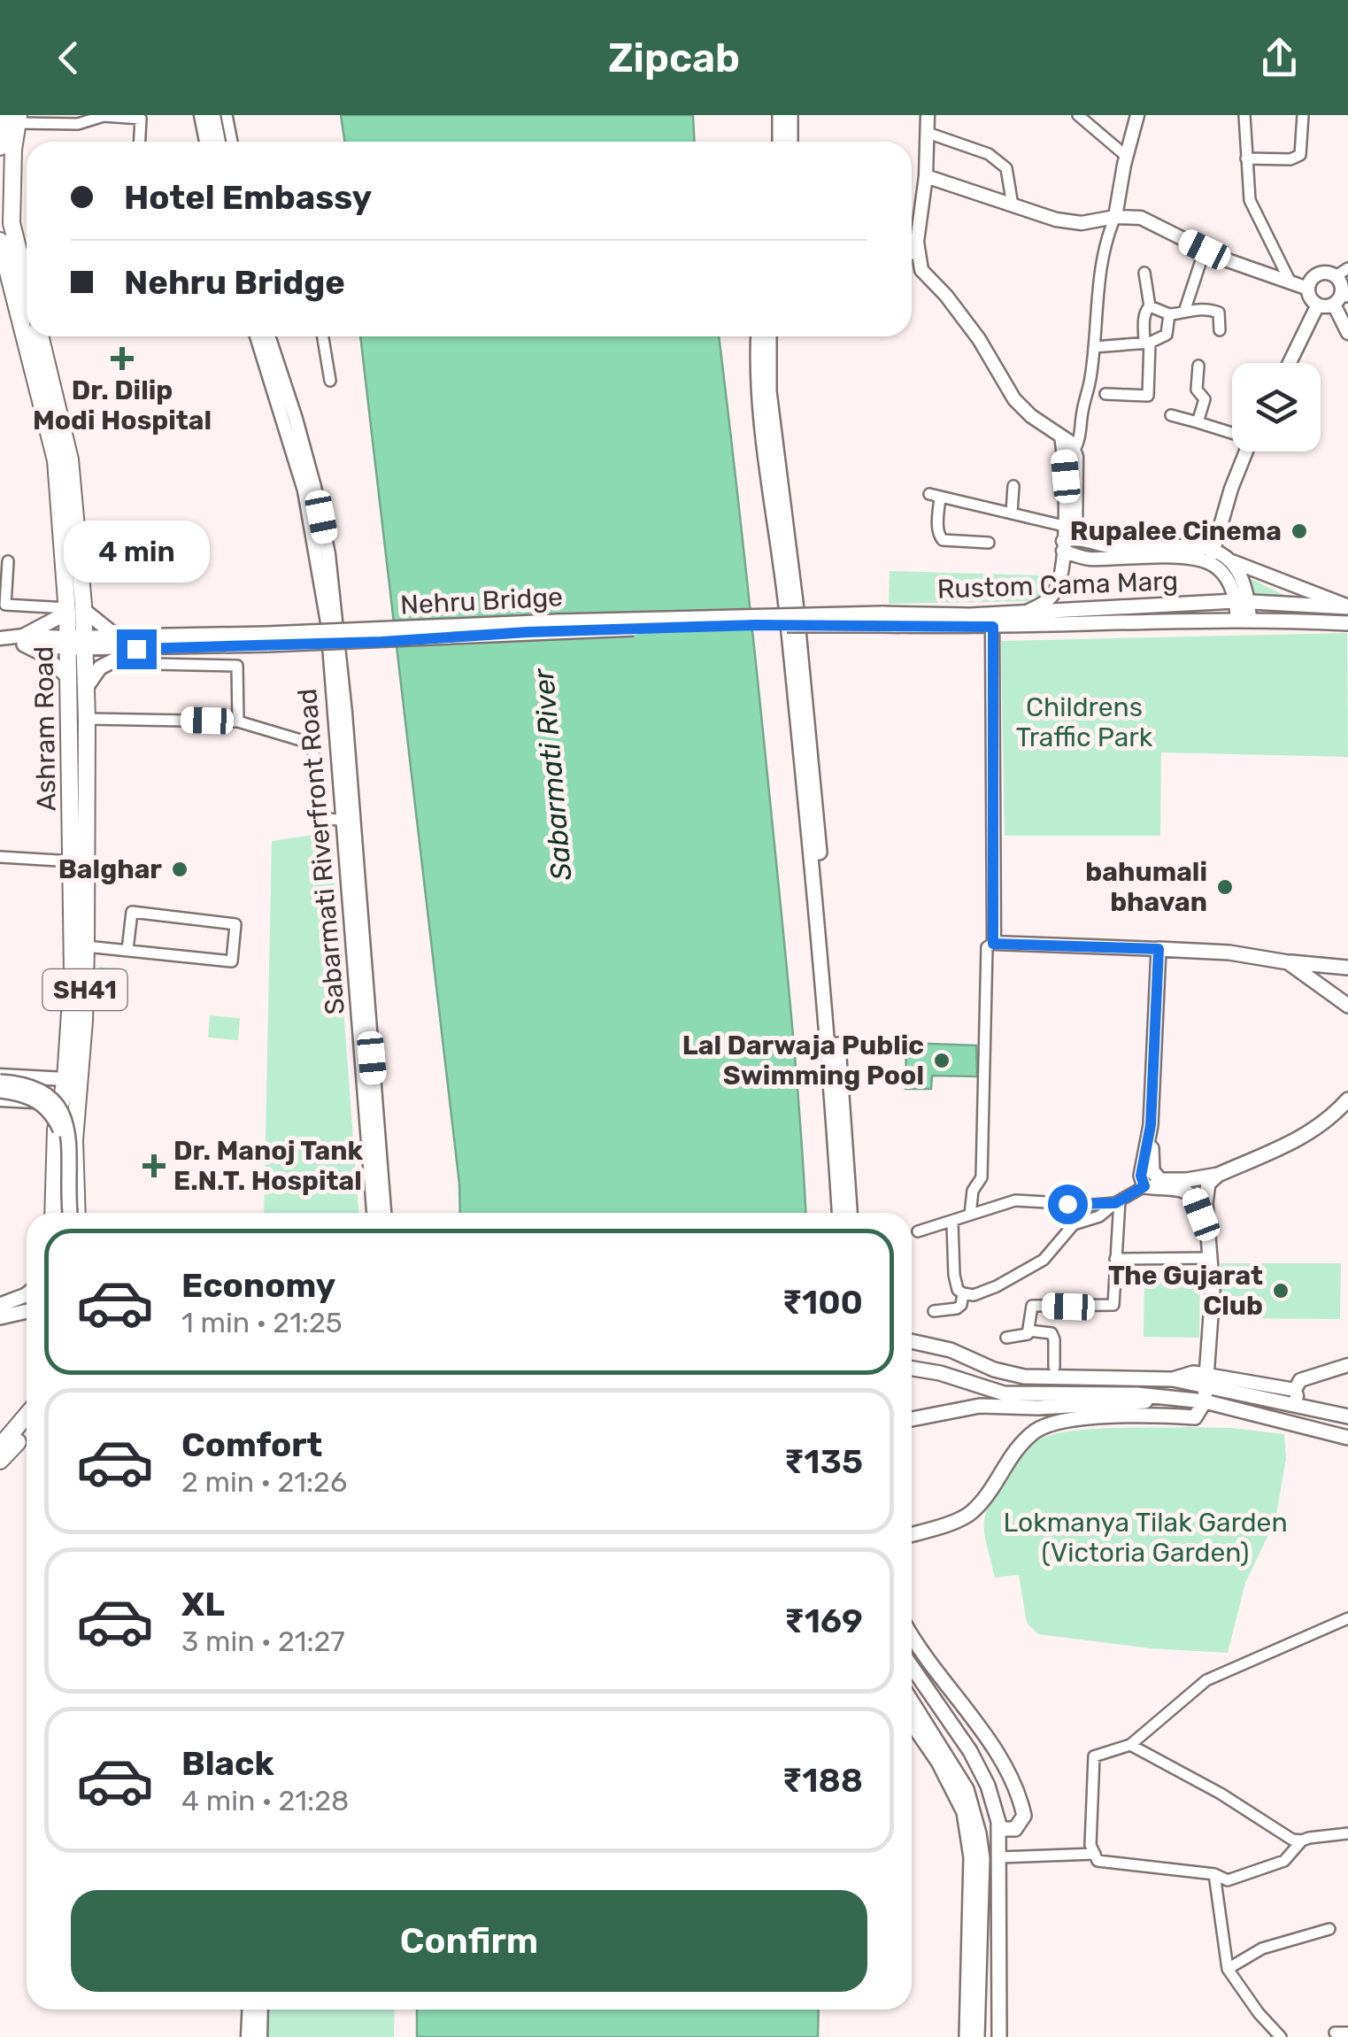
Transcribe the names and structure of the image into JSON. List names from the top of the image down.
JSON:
{
  "streets": {
    "main road": [
      "Rustom Cama Marg",
      "Nehru Bridge",
      "Ashram Road",
      "SH41"
    ],
    "street": ["Sabarmati Riverfront Road"]
  },
  "crossings": [
    ["Rustom Cama Marg", "Nehru Bridge"],
    ["Nehru Bridge", "Ashram Road"]
  ],
  "water": ["Sabarmati River"],
  "parks": ["Childrens Traffic Park", "Lokmanya Tilak Garden (Victoria Garden)"],
  "places": {
    "health": ["Dr. Dilip Modi Hospital", "Dr. Manoj Tank E.N.T. Hospital"],
    "other": [
      "Rupalee Cinema",
      "Balghar",
      "bahumali bhavan",
      "Lal Darwaja Public Swimming Pool",
      "The Gujarat Club"
    ]
  },
  "page": {
    "header": "Zipcab",
    "banner": ["Hotel Embassy", "Nehru Bridge"],
    "bubble": "4 min",
    "list": [
      {
        "name": "Economy",
        "note": "1 min · 21:25",
        "value": "₹100"
      },
      {
        "name": "Comfort",
        "note": "2 min · 21:26",
        "value": "₹135"
      },
      {
        "name": "XL",
        "note": "3 min · 21:27",
        "value": "₹169"
      },
      {
        "name": "Black",
        "note": "4 min · 21:28",
        "value": "₹188"
      }
    ],
    "buttons": "Confirm"
  }
}
